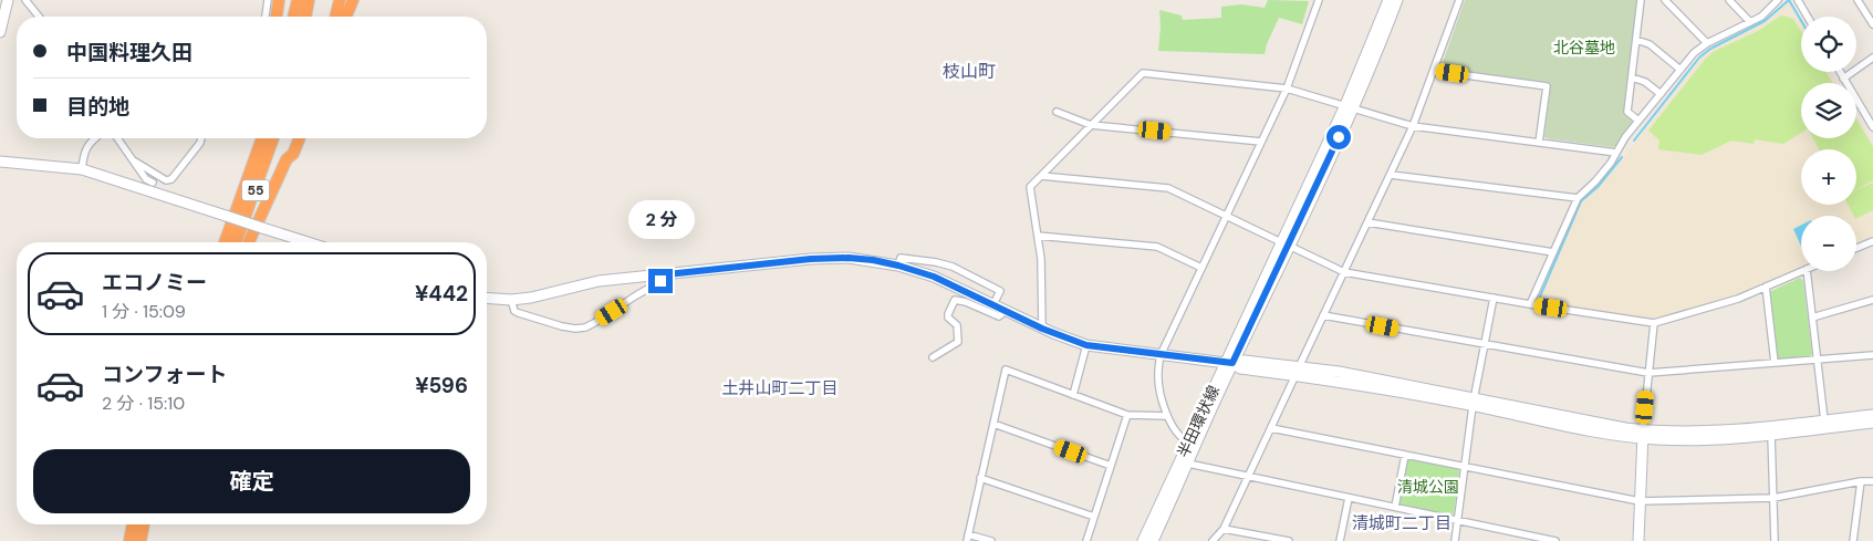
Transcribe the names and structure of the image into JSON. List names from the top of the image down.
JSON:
{
  "streets": {
    "highway": ["55"],
    "street": ["半田環状線"]
  },
  "districts": ["枝山町", "土井山町二丁目", "清城町二丁目"],
  "parks": ["北谷墓地", "清城公園"],
  "page": {
    "map_buttons": ["+", "−"],
    "banner": ["中国料理久田", "目的地"],
    "bubble": "2 分",
    "list": [
      {
        "name": "エコノミー",
        "note": "1 分 · 15:09",
        "value": "¥442"
      },
      {
        "name": "コンフォート",
        "note": "2 分 · 15:10",
        "value": "¥596"
      }
    ],
    "buttons": "確定"
  }
}
